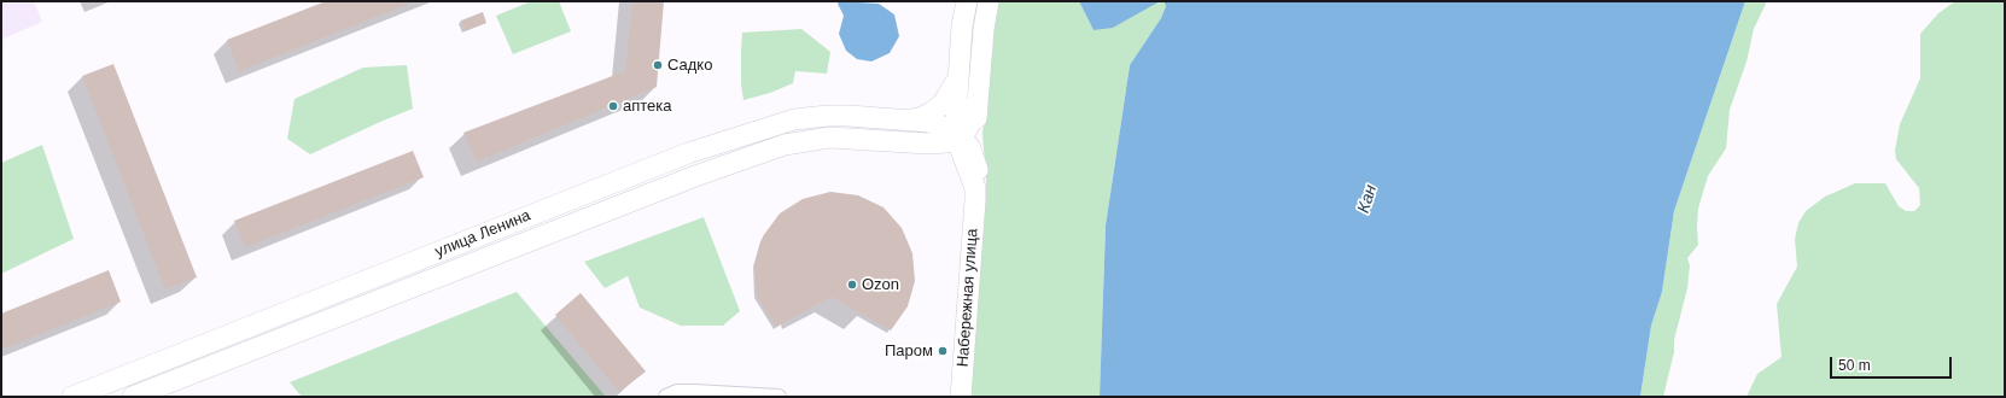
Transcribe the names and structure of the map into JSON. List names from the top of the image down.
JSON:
{
  "streets": {
    "main road": ["улица Ленина", "Набережная улица"]
  },
  "crossings": [
    ["улица Ленина", "Набережная улица"]
  ],
  "water": ["Кан"],
  "places": [
    "Садко",
    "аптека",
    "Ozon",
    "Паром"
  ],
  "scale_bar": "50 m"
}
